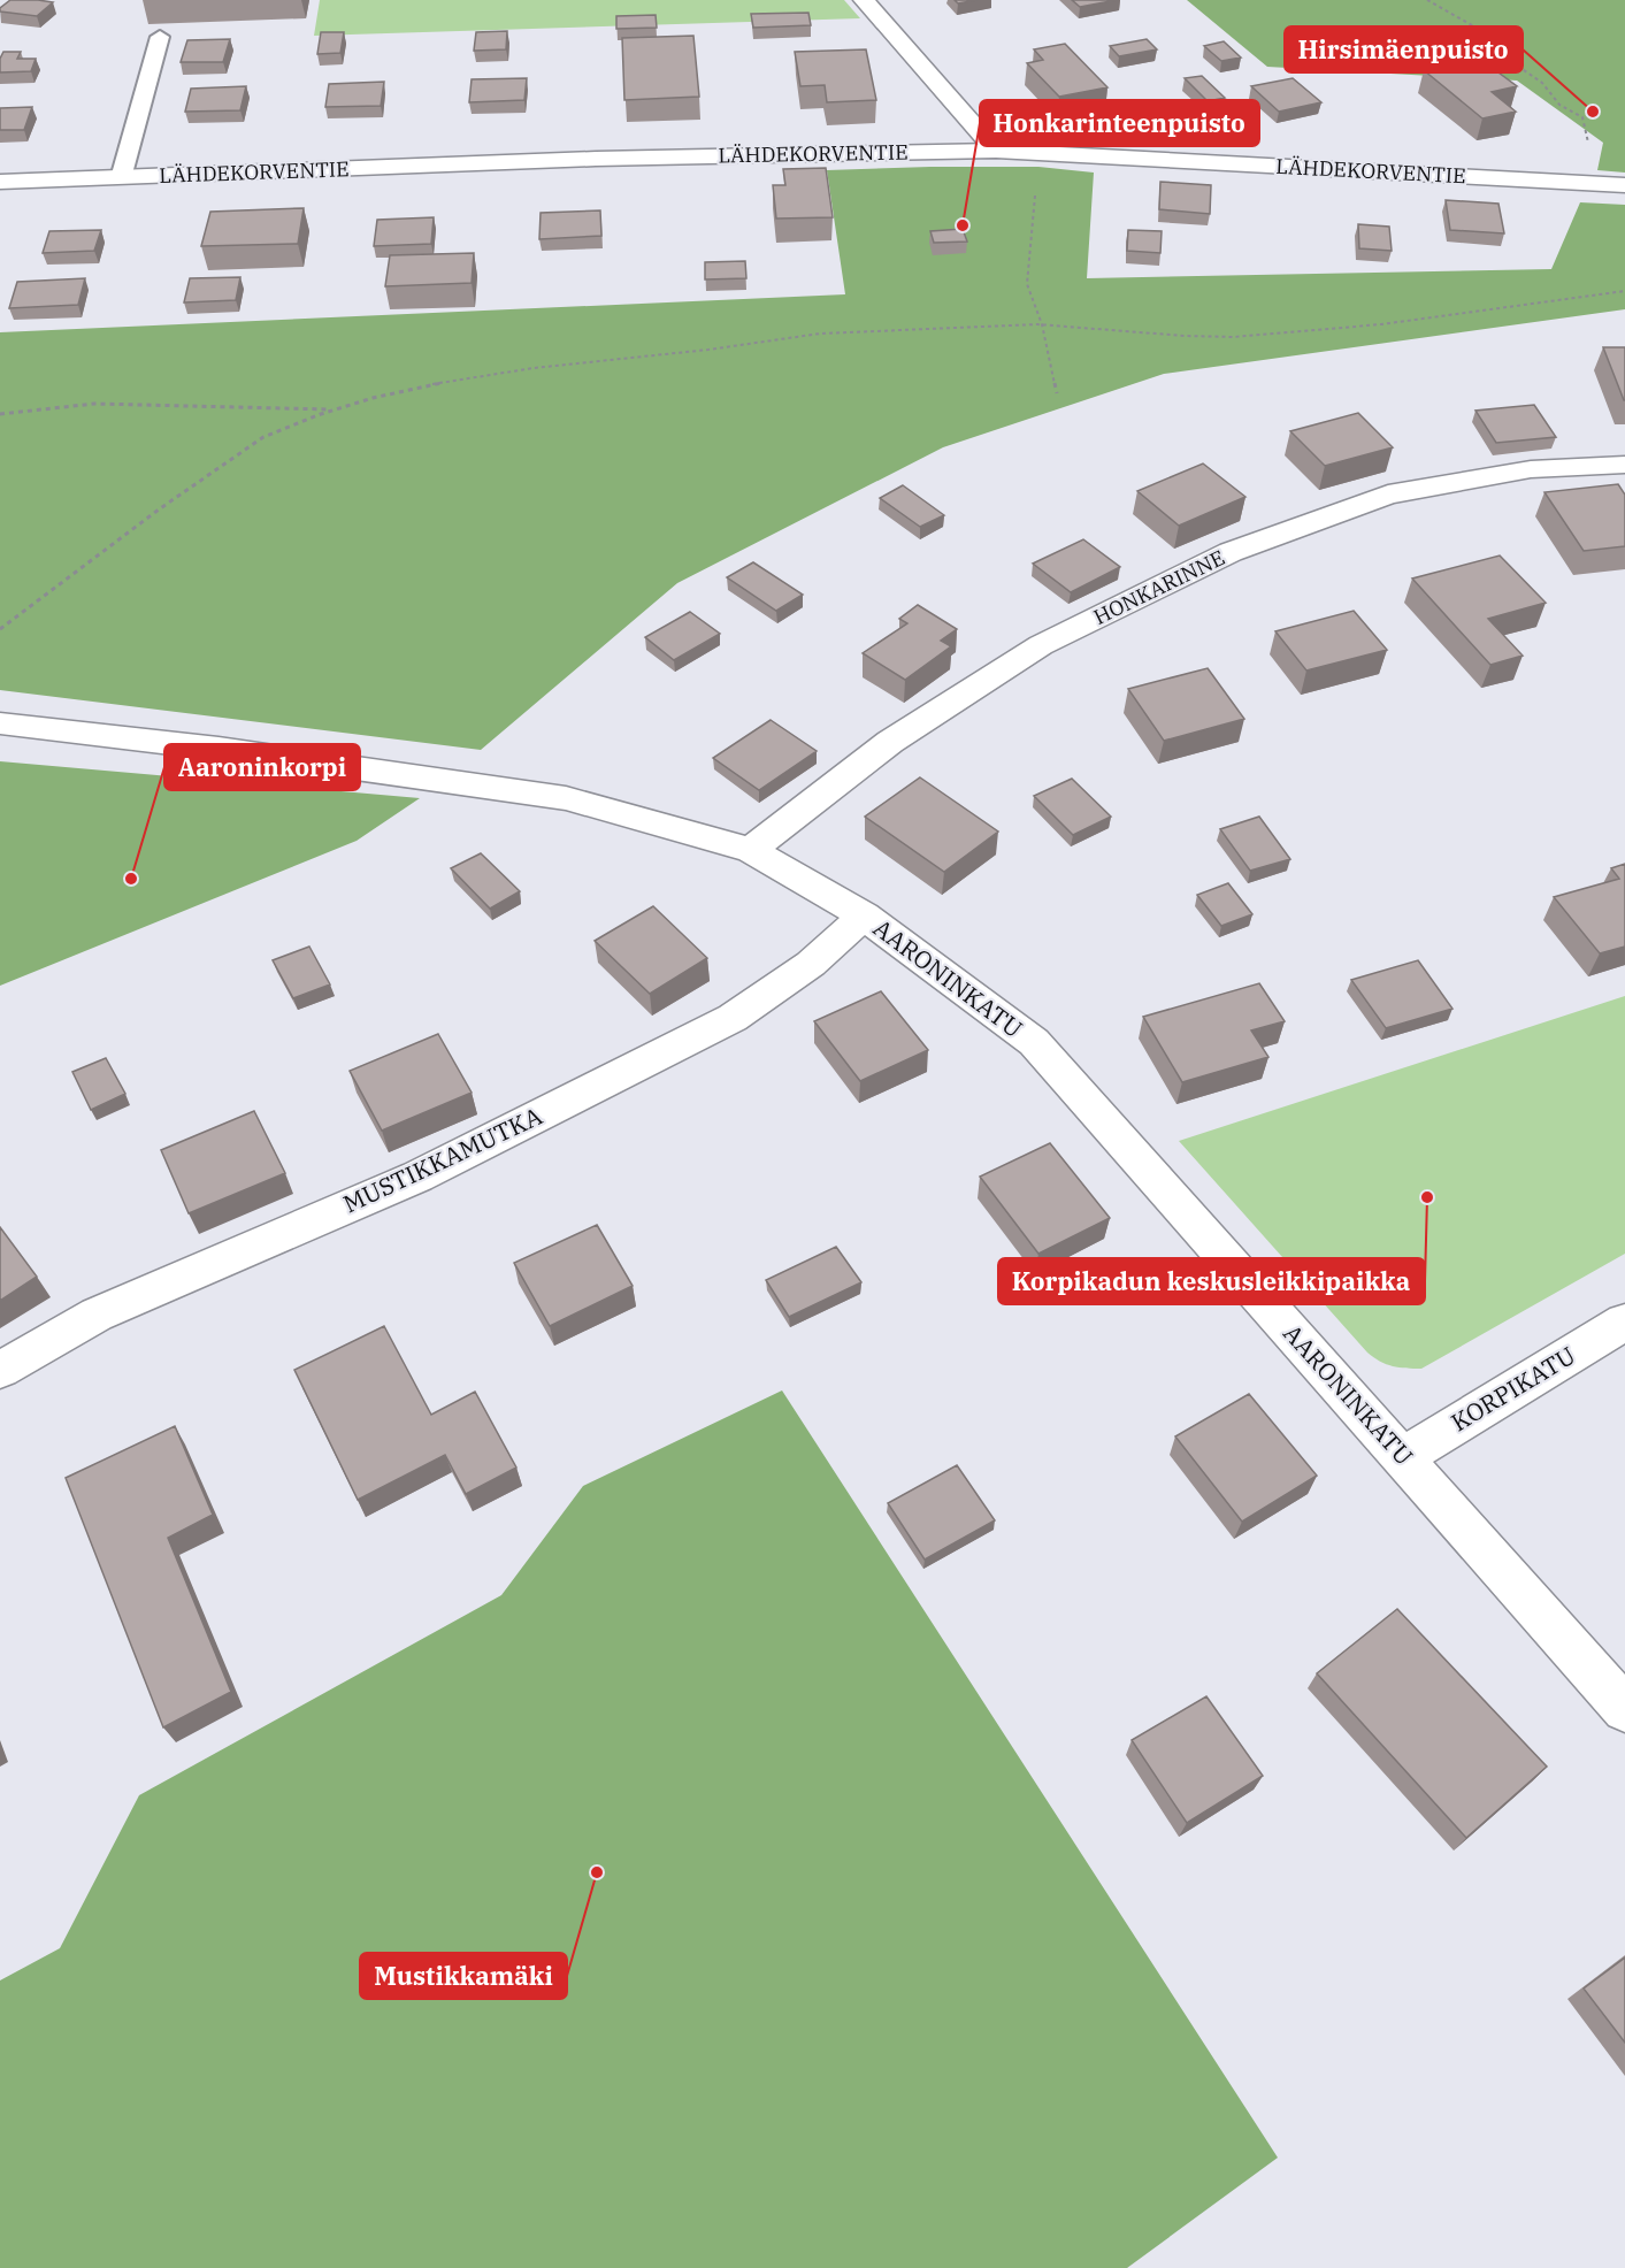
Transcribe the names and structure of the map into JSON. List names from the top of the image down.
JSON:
{
  "streets": {
    "street": [
      "LÄHDEKORVENTIE",
      "HONKARINNE",
      "AARONINKATU",
      "MUSTIKKAMUTKA",
      "KORPIKATU"
    ]
  },
  "crossings": [
    ["HONKARINNE", "AARONINKATU"],
    ["AARONINKATU", "MUSTIKKAMUTKA"],
    ["AARONINKATU", "KORPIKATU"]
  ],
  "places": [
    "Hirsimäenpuisto",
    "Honkarinteenpuisto",
    "Aaroninkorpi",
    "Korpikadun keskusleikkipaikka",
    "Mustikkamäki"
  ]
}
